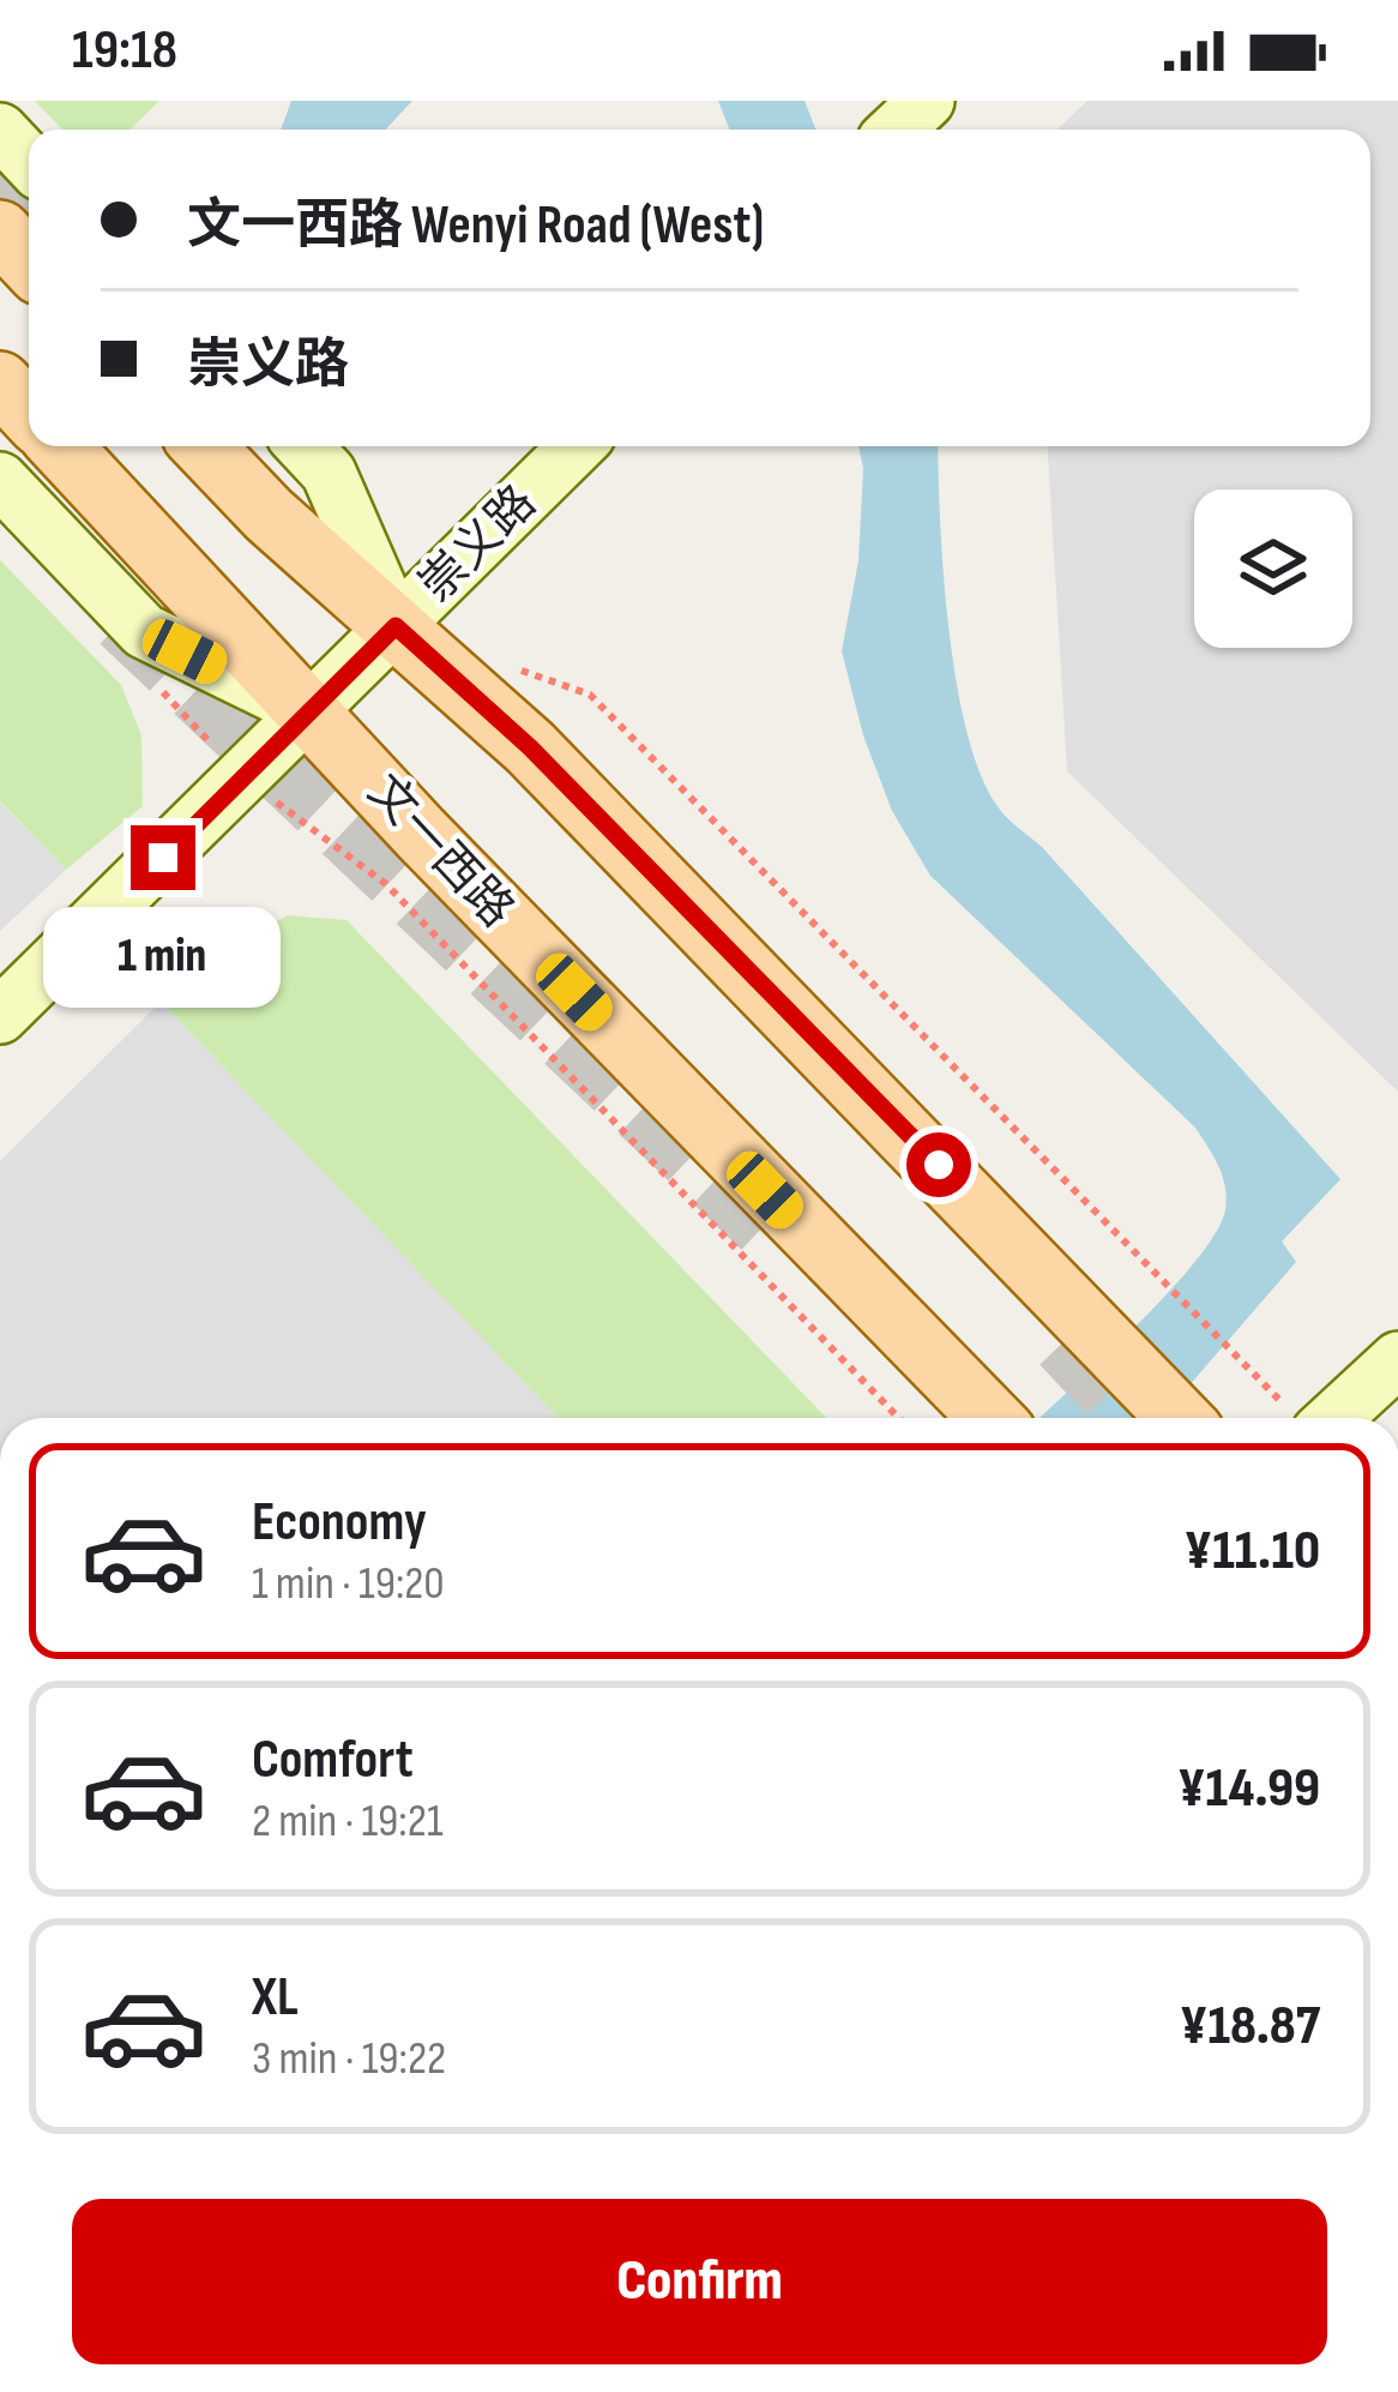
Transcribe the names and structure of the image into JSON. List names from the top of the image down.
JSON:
{
  "streets": {
    "main road": ["文一西路"],
    "street": ["崇义路"]
  },
  "crossings": [
    ["崇义路", "文一西路"]
  ],
  "page": {
    "status": "19:18",
    "banner": ["文一西路 Wenyi Road (West)", "崇义路"],
    "bubble": "1 min",
    "list": [
      {
        "name": "Economy",
        "note": "1 min · 19:20",
        "value": "¥11.10"
      },
      {
        "name": "Comfort",
        "note": "2 min · 19:21",
        "value": "¥14.99"
      },
      {
        "name": "XL",
        "note": "3 min · 19:22",
        "value": "¥18.87"
      }
    ],
    "buttons": "Confirm"
  }
}
